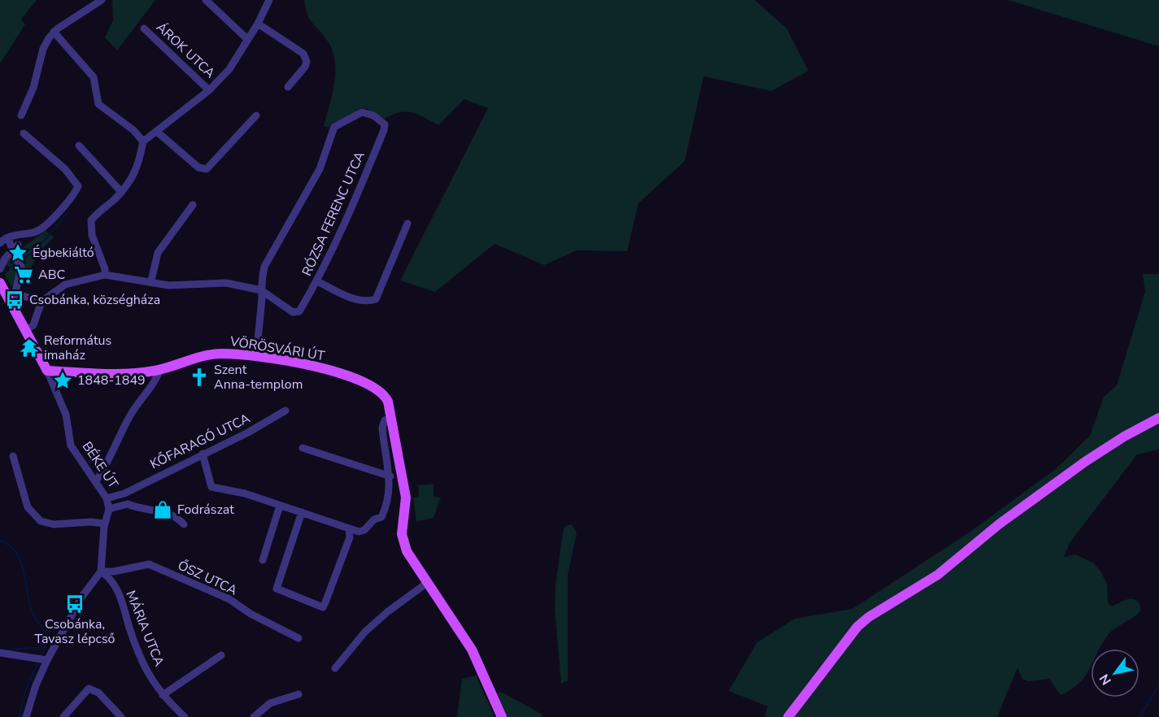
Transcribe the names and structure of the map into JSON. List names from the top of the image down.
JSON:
{
  "streets": {
    "main road": ["VÖRÖSVÁRI ÚT", "BÉKE ÚT"],
    "street": [
      "ÁROK UTCA",
      "RÓZSA FERENC UTCA",
      "KŐFARAGÓ UTCA",
      "ŐSZ UTCA",
      "MÁRIA UTCA"
    ]
  },
  "crossings": [
    ["VÖRÖSVÁRI ÚT", "BÉKE ÚT"],
    ["KŐFARAGÓ UTCA", "BÉKE ÚT"],
    ["BÉKE ÚT", "ŐSZ UTCA"],
    ["BÉKE ÚT", "MÁRIA UTCA"],
    ["ŐSZ UTCA", "MÁRIA UTCA"]
  ],
  "places": {
    "place": ["Égbekiáltó", "1848-1849"],
    "supermarket": ["ABC"],
    "bus stop": ["Csobánka, községháza", "Csobánka, Tavasz lépcső"],
    "temple": ["Református imaház"],
    "church": ["Szent Anna-templom"],
    "shop": ["Fodrászat"]
  },
  "north": "bottom left"
}
